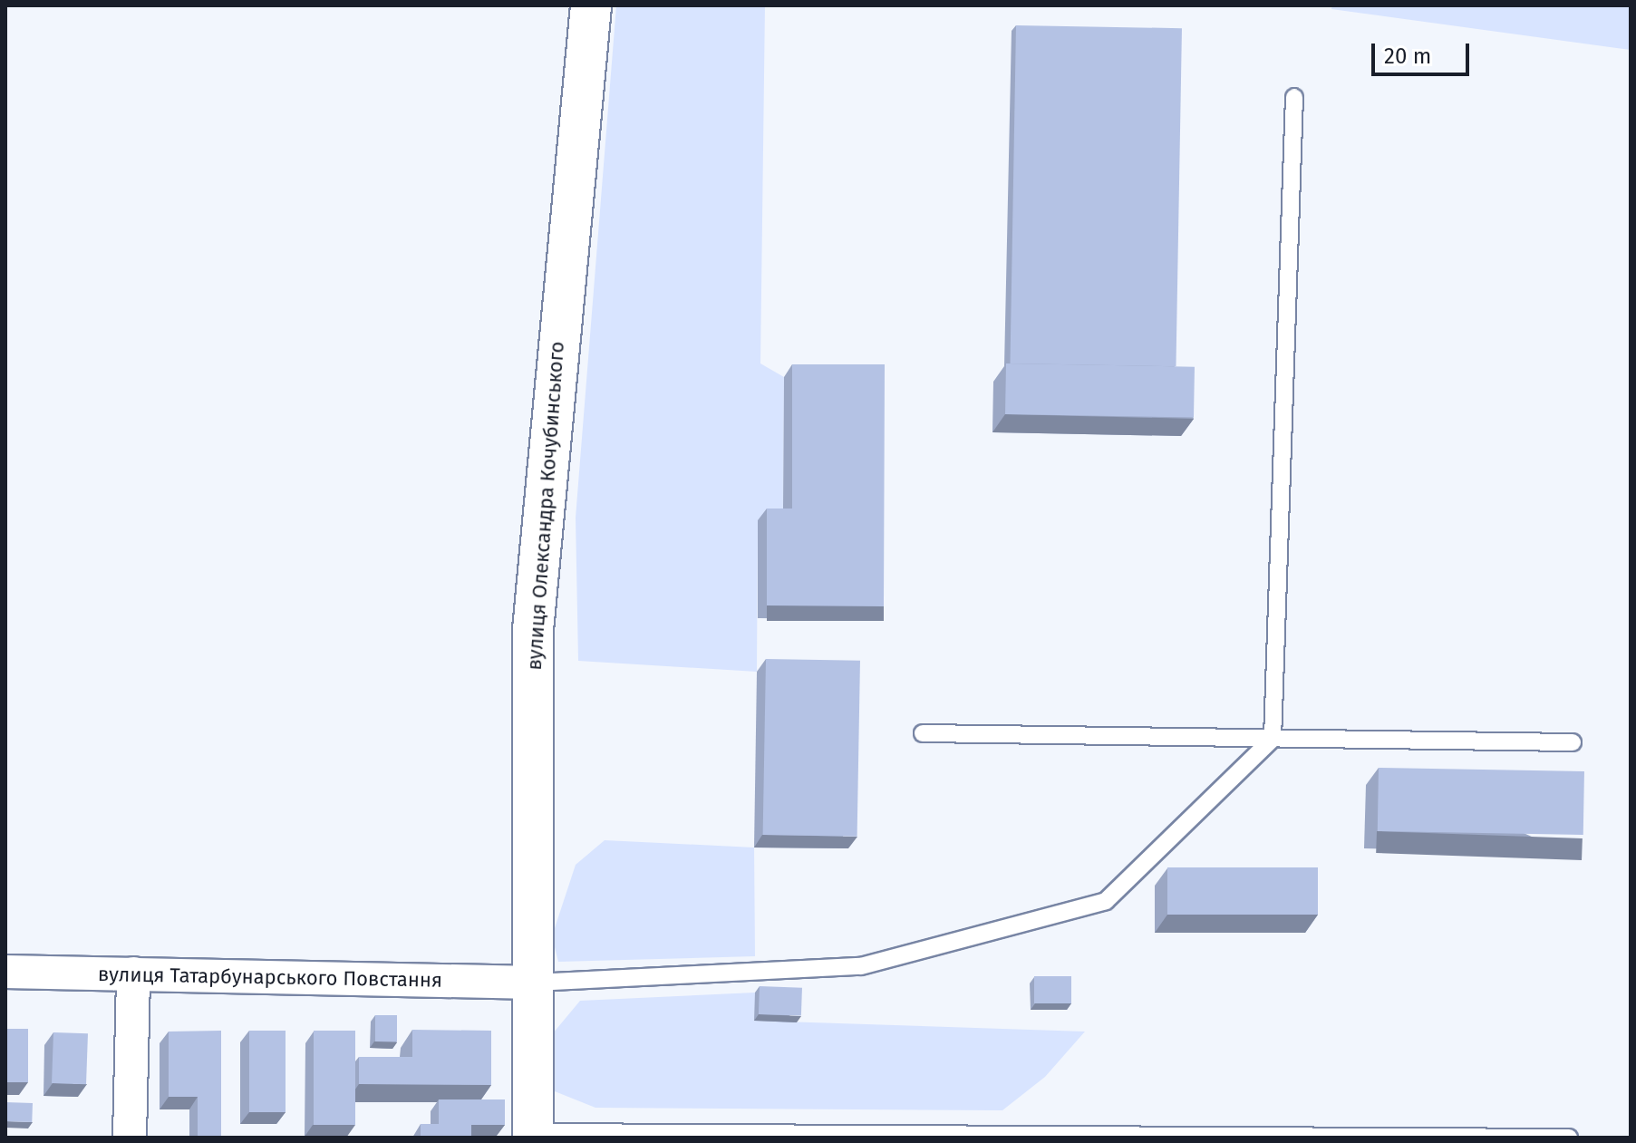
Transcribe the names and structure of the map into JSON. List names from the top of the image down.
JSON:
{
  "streets": {
    "street": ["вулиця Олександра Кочубинського", "вулиця Татарбунарського Повстання"]
  },
  "crossings": [
    ["вулиця Олександра Кочубинського", "вулиця Татарбунарського Повстання"]
  ],
  "scale_bar": "20 m"
}
